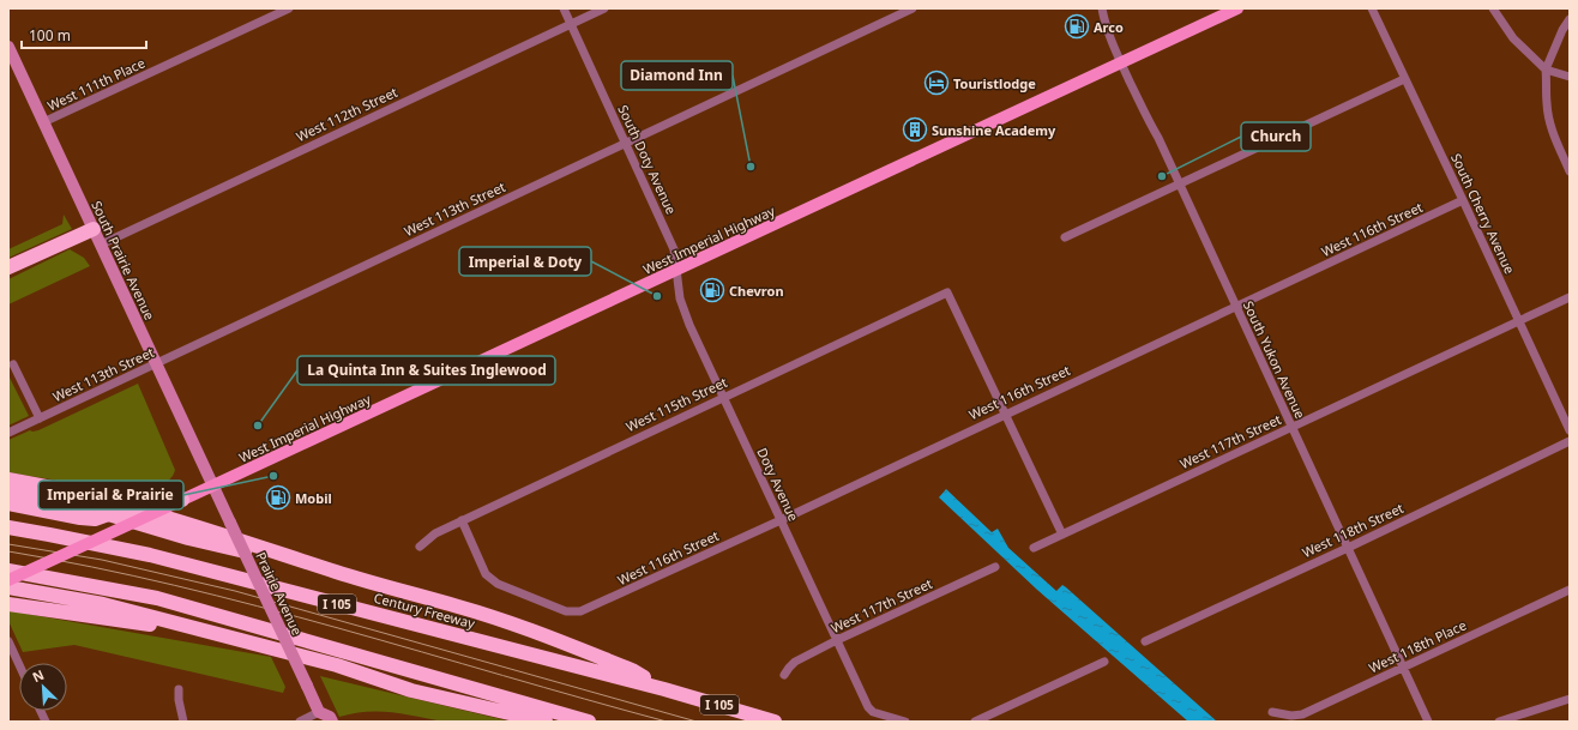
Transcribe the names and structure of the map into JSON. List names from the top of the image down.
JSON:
{
  "streets": {
    "highway": ["I 105", "Century Freeway"],
    "main road": ["West Imperial Highway", "South Prairie Avenue", "Prairie Avenue"],
    "street": [
      "West 111th Place",
      "West 112th Street",
      "South Doty Avenue",
      "West 113th Street",
      "South Cherry Avenue",
      "West 116th Street",
      "South Yukon Avenue",
      "West 115th Street",
      "West 117th Street",
      "Doty Avenue",
      "West 118th Street",
      "West 118th Place"
    ]
  },
  "crossings": [
    ["West 111th Place", "South Prairie Avenue"],
    ["West 112th Street", "South Doty Avenue"],
    ["West 112th Street", "South Prairie Avenue"],
    ["South Doty Avenue", "West 113th Street"],
    ["South Doty Avenue", "West Imperial Highway"],
    ["South Doty Avenue", "Doty Avenue"],
    ["West 113th Street", "South Prairie Avenue"],
    ["South Cherry Avenue", "West 116th Street"],
    ["South Cherry Avenue", "West 117th Street"],
    ["West 116th Street", "South Yukon Avenue"],
    ["West 116th Street", "West 115th Street"],
    ["West 116th Street", "Doty Avenue"],
    ["West Imperial Highway", "South Prairie Avenue"],
    ["West Imperial Highway", "South Yukon Avenue"],
    ["West Imperial Highway", "Doty Avenue"],
    ["West Imperial Highway", "Prairie Avenue"],
    ["South Prairie Avenue", "Prairie Avenue"],
    ["South Yukon Avenue", "West 117th Street"],
    ["South Yukon Avenue", "West 118th Street"],
    ["South Yukon Avenue", "West 118th Place"],
    ["West 115th Street", "Doty Avenue"],
    ["West 117th Street", "Doty Avenue"]
  ],
  "places": {
    "fuel station": ["Arco", "Chevron", "Mobil"],
    "hotel": ["Touristlodge"],
    "building": ["Sunshine Academy"],
    "other": [
      "Diamond Inn",
      "Church",
      "Imperial & Doty",
      "La Quinta Inn & Suites Inglewood",
      "Imperial & Prairie"
    ]
  },
  "scale_bar": "100 m",
  "north": "top left"
}
